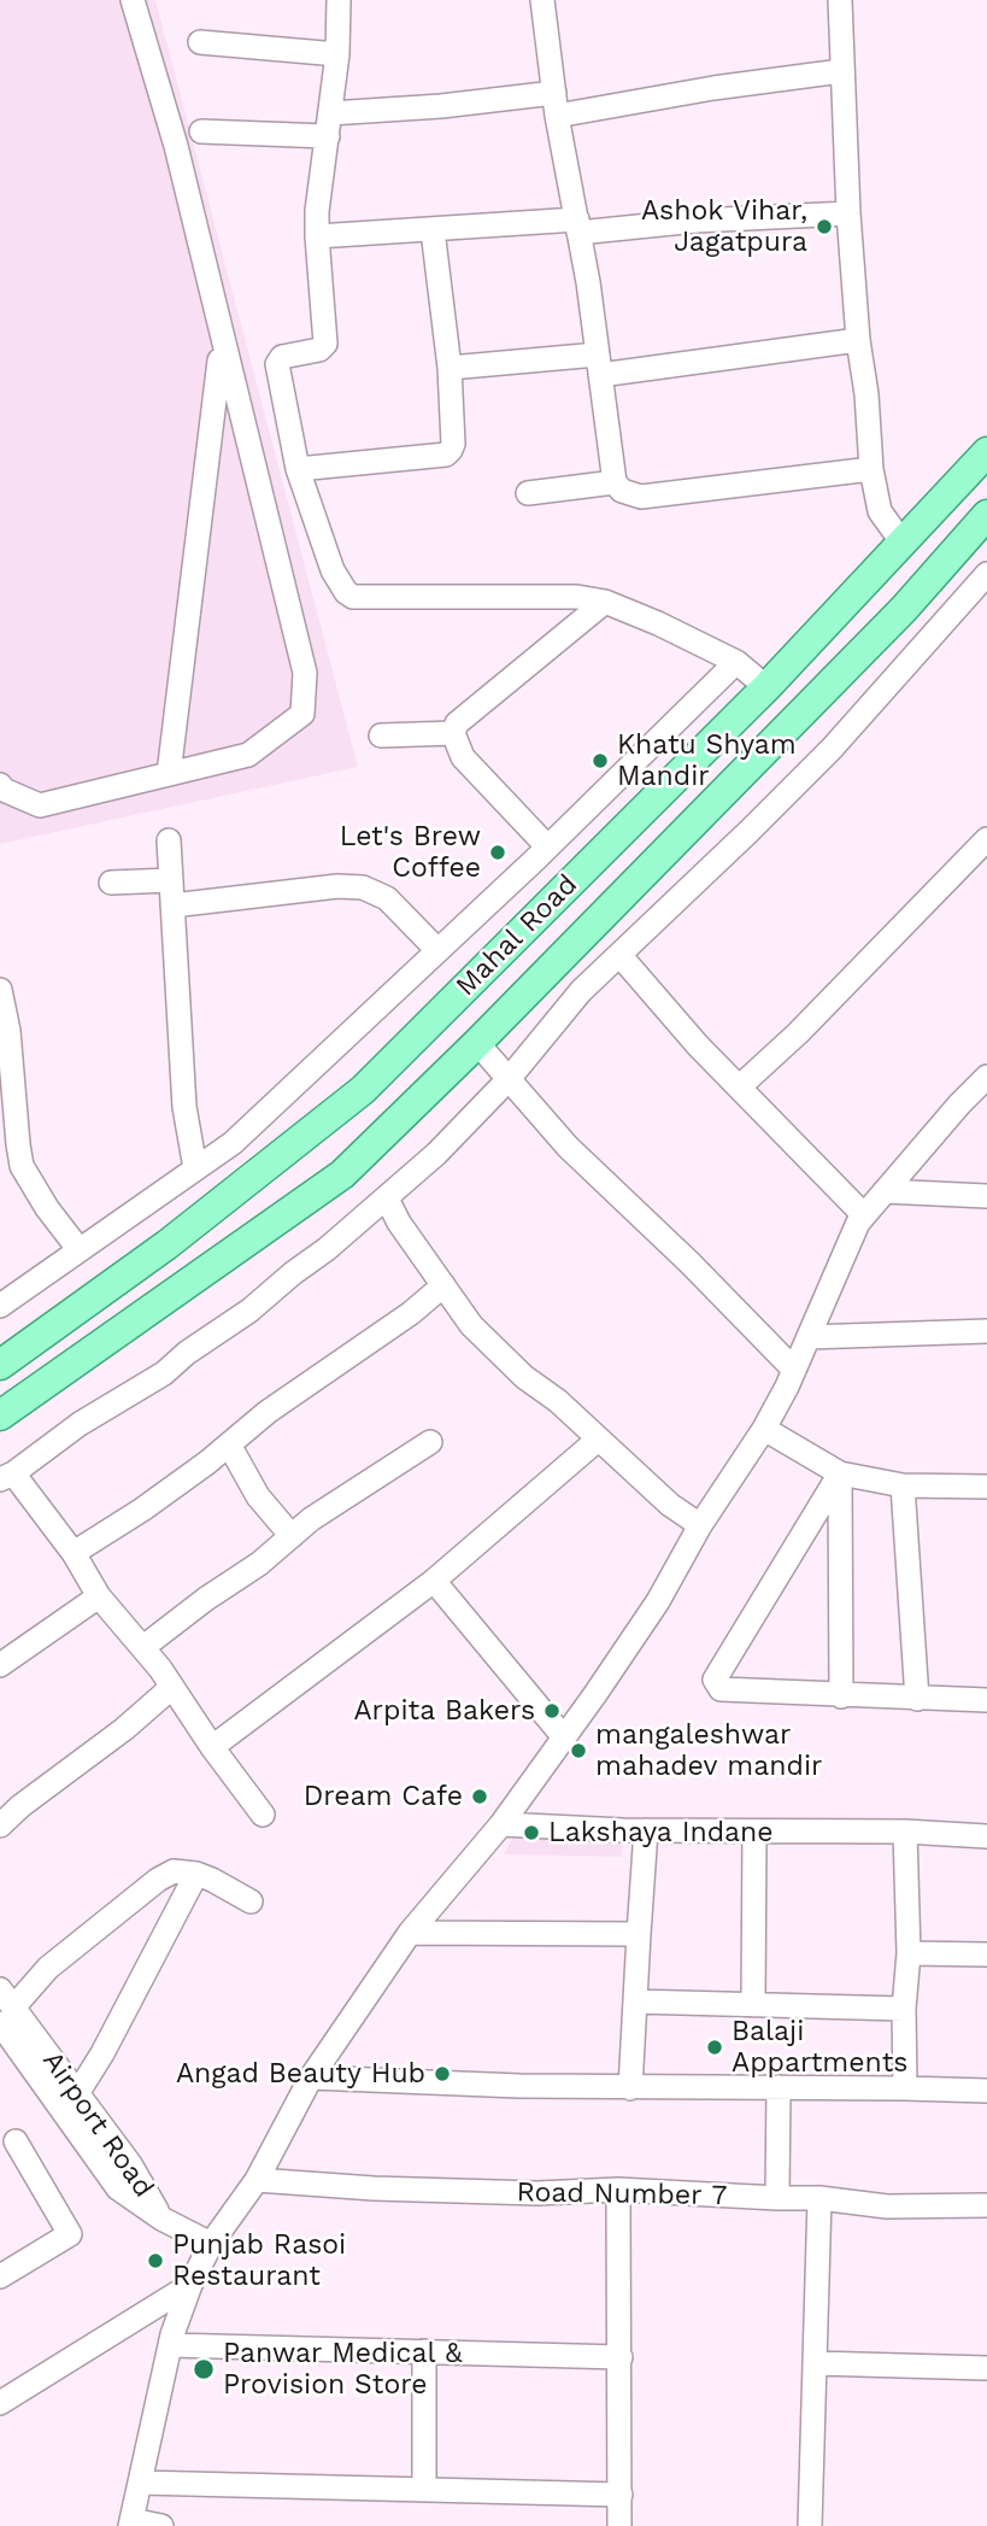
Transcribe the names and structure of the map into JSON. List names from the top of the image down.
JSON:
{
  "streets": {
    "main road": ["Mahal Road"],
    "street": ["Airport Road", "Road Number 7"]
  },
  "places": [
    "Ashok Vihar, Jagatpura",
    "Khatu Shyam Mandir",
    "Let's Brew Coffee",
    "Arpita Bakers",
    "mangaleshwar mahadev mandir",
    "Dream Cafe",
    "Lakshaya Indane",
    "Balaji Appartments",
    "Angad Beauty Hub",
    "Punjab Rasoi Restaurant",
    "Panwar Medical & Provision Store"
  ]
}
